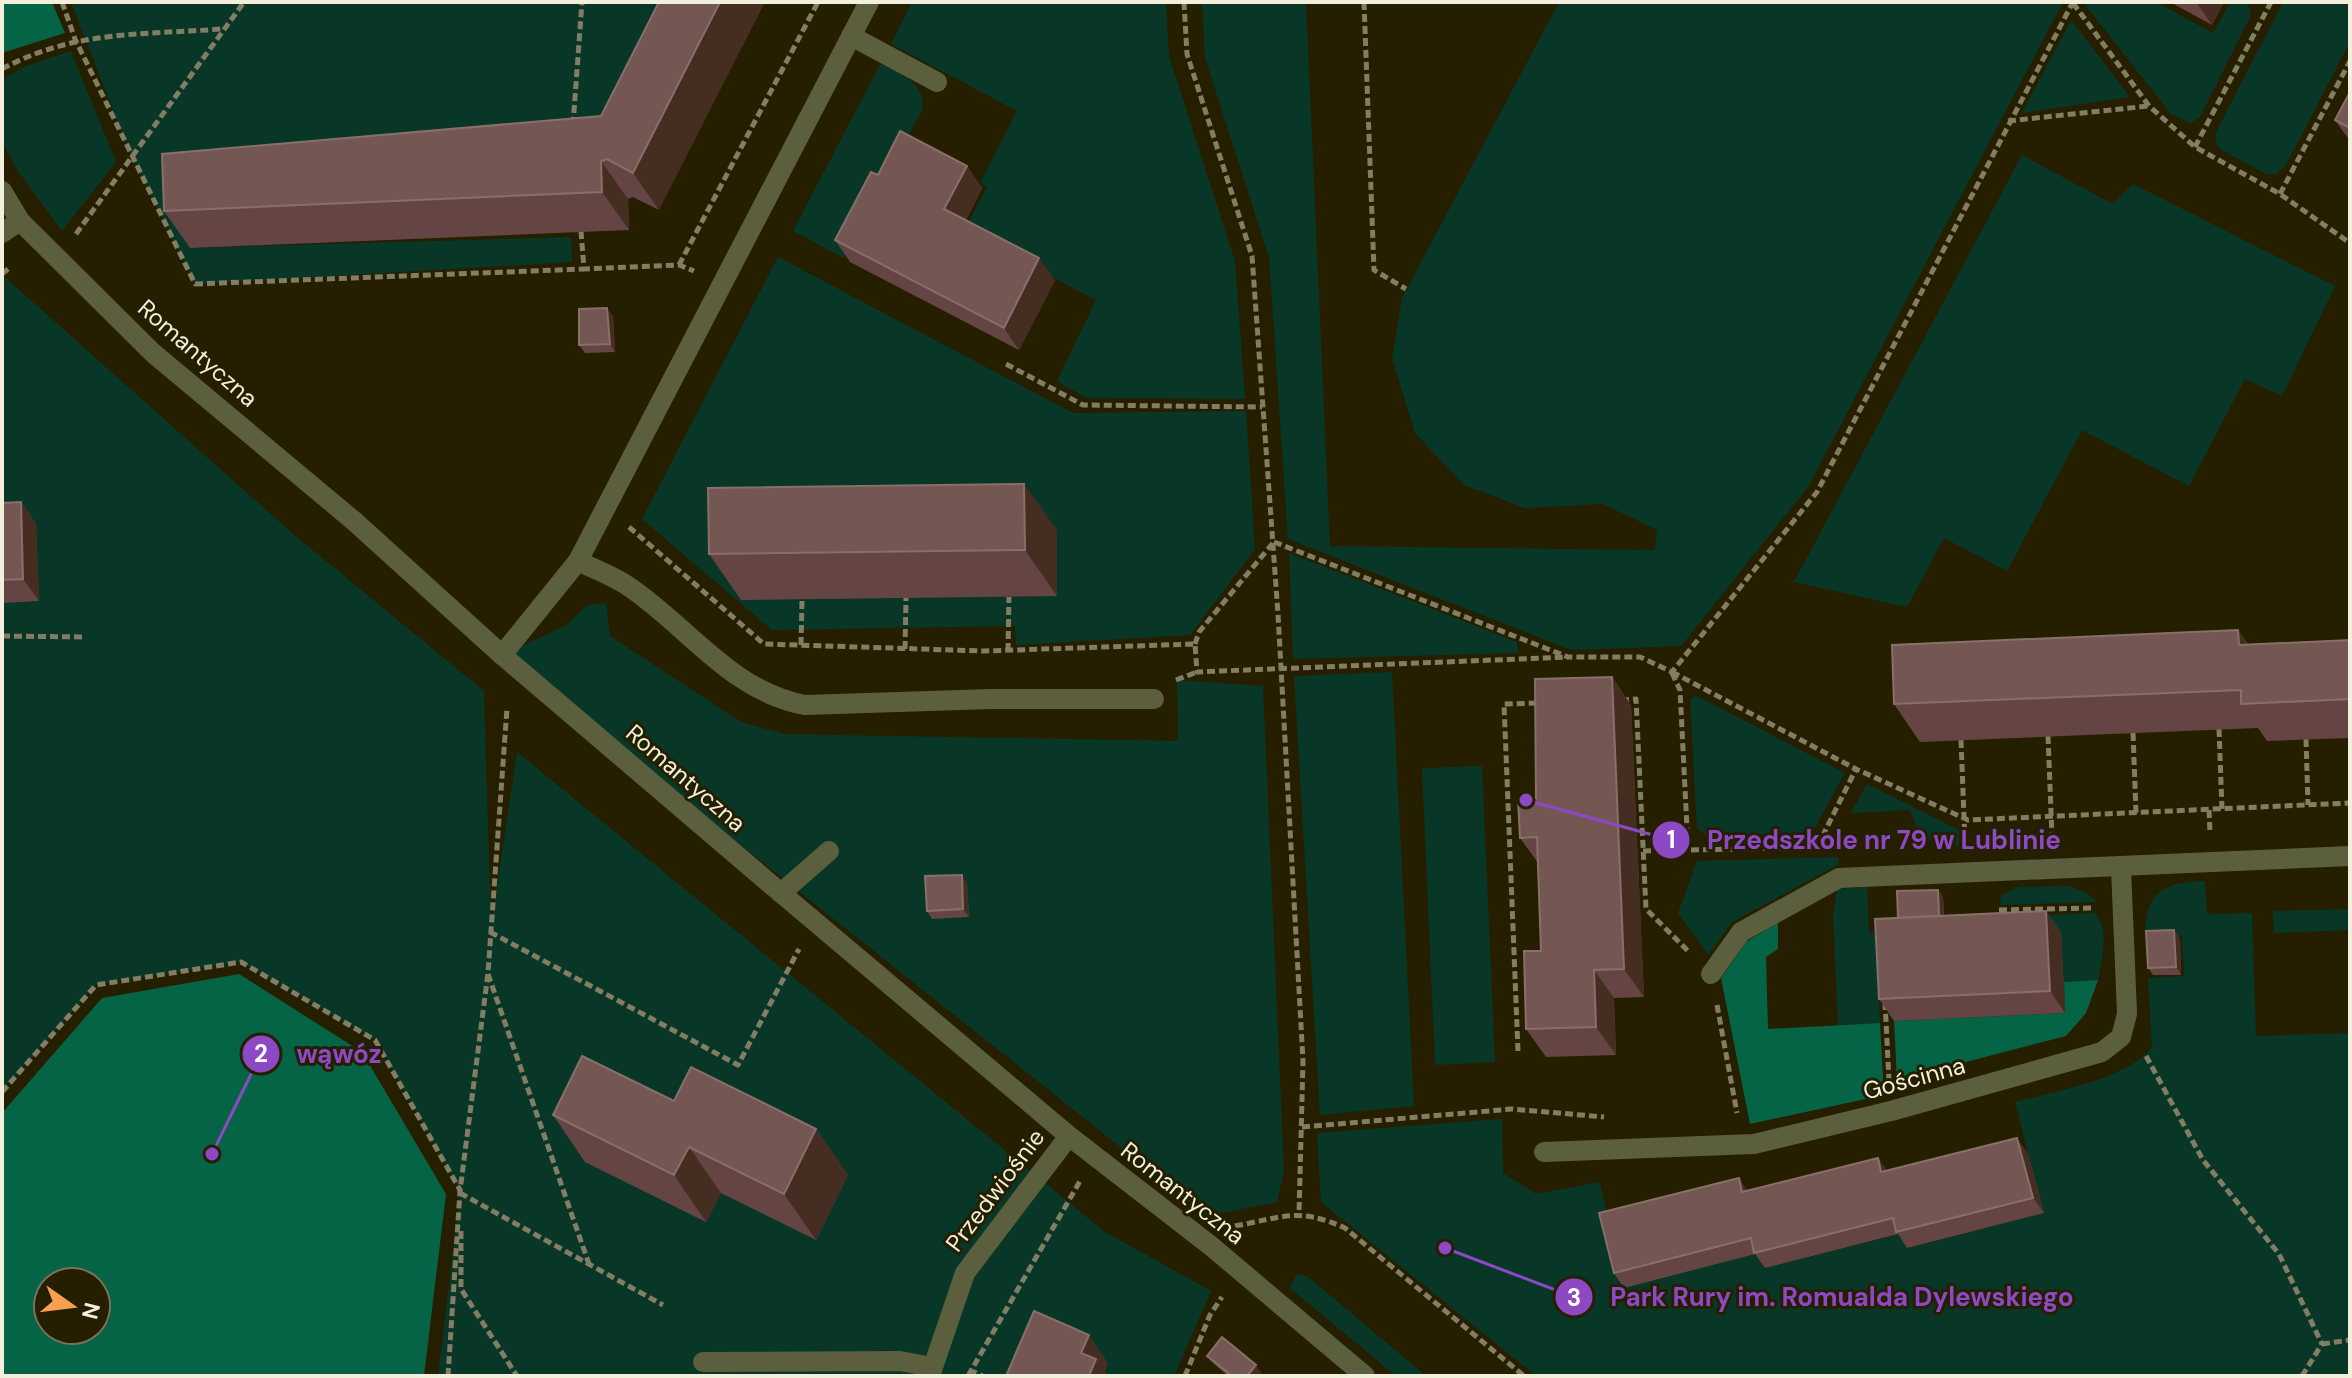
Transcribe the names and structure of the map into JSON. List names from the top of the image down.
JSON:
{
  "streets": {
    "street": ["Romantyczna", "Gościnna", "Przedwiośnie"]
  },
  "crossings": [
    ["Romantyczna", "Przedwiośnie"]
  ],
  "places": ["Przedszkole nr 79 w Lublinie", "wąwóz", "Park Rury im. Romualda Dylewskiego"],
  "north": "right"
}
